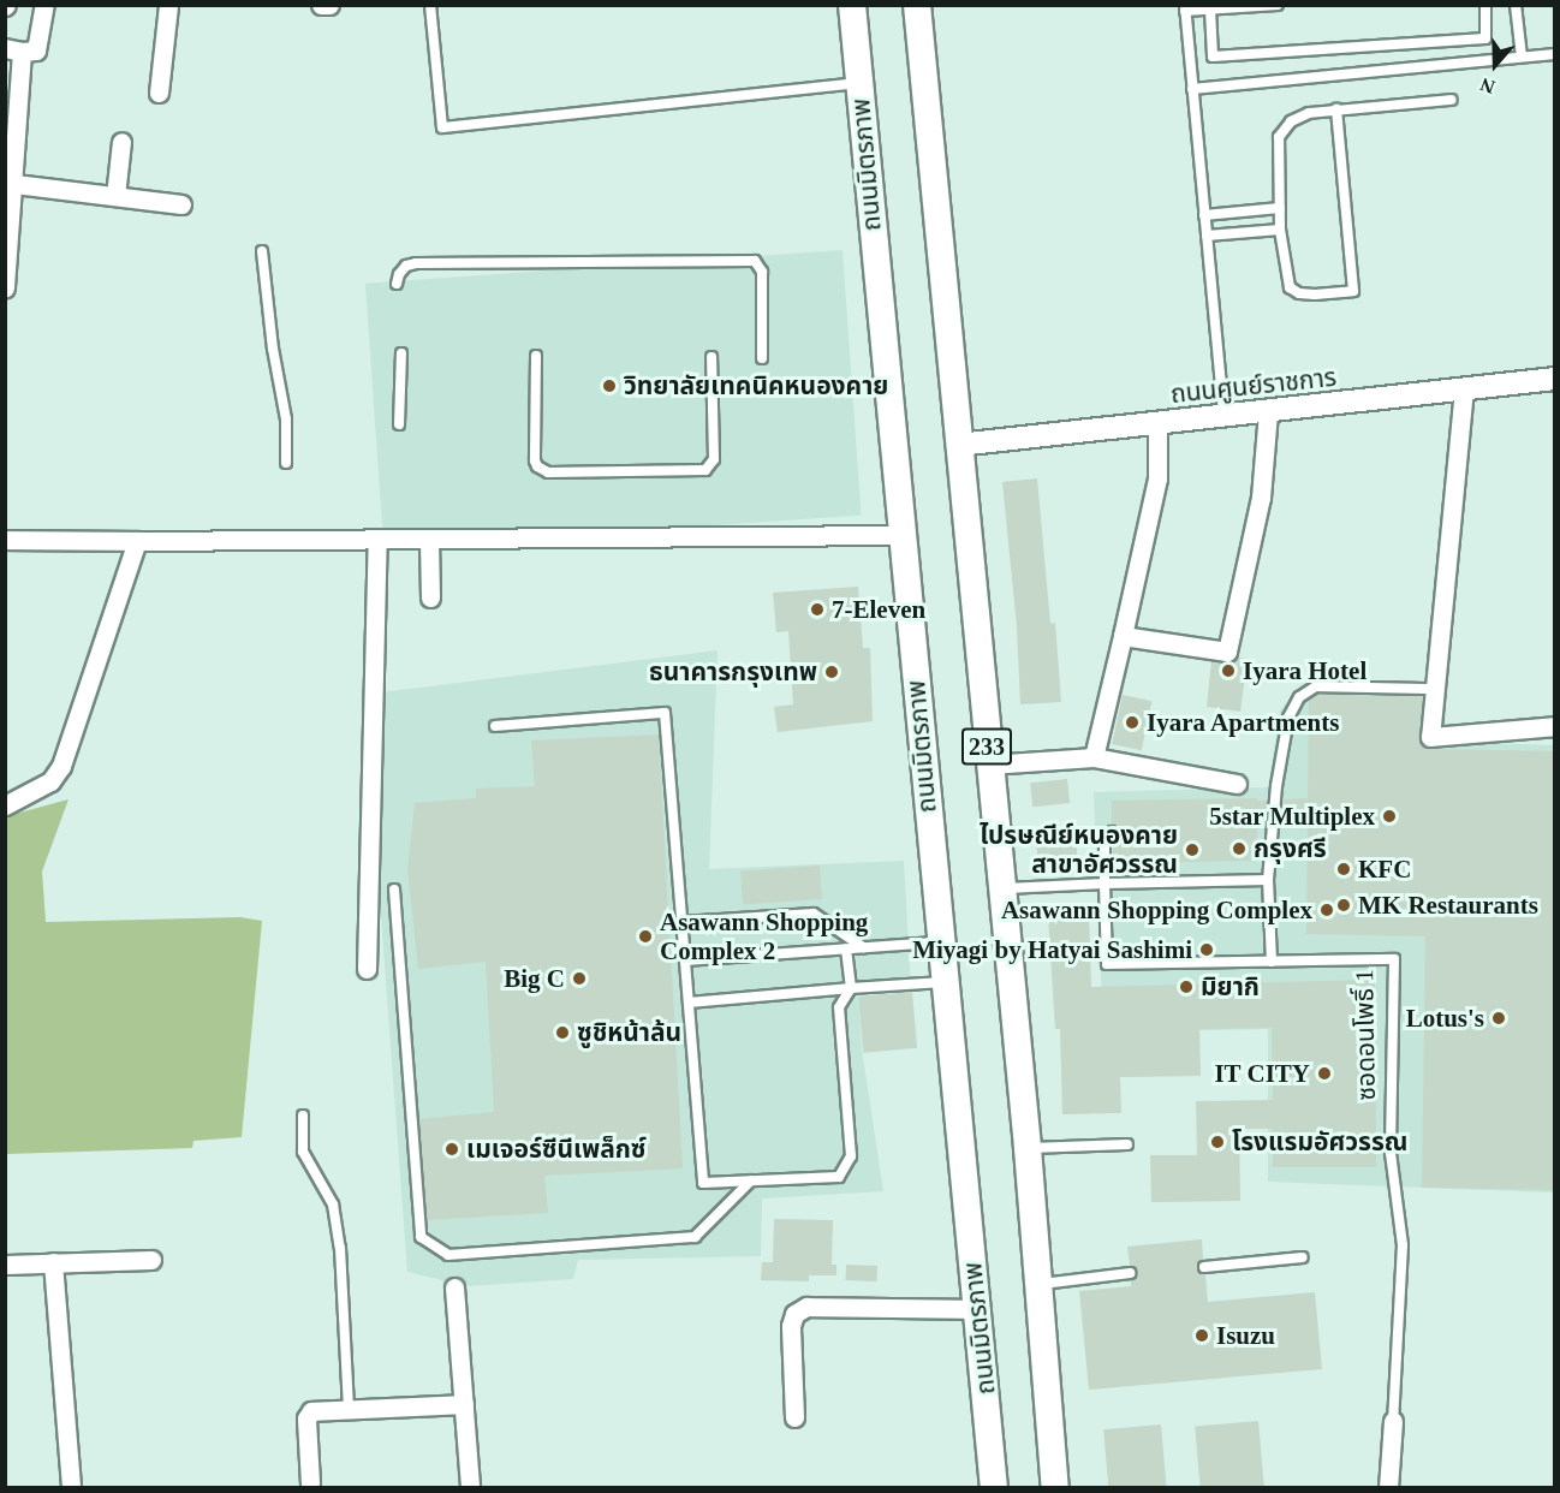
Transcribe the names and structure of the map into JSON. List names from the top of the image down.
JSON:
{
  "streets": {
    "main road": ["ถนนมิตรภาพ", "233"],
    "street": ["ถนนศูนย์ราชการ", "ซอดอนโพธิ์ 1"]
  },
  "crossings": [
    ["ถนนศูนย์ราชการ", "233"]
  ],
  "places": [
    "วิทยาลัยเทคนิคหนองคาย",
    "7-Eleven",
    "Iyara Hotel",
    "ธนาคารกรุงเทพ",
    "Iyara Apartments",
    "5star Multiplex",
    "กรุงศรี",
    "ไปรษณีย์หนองคาย สาขาอัศวรรณ",
    "KFC",
    "MK Restaurants",
    "Asawann Shopping Complex",
    "Asawann Shopping Complex 2",
    "Miyagi by Hatyai Sashimi",
    "Big C",
    "มิยากิ",
    "Lotus's",
    "ซูชิหน้าล้น",
    "IT CITY",
    "โรงแรมอัศวรรณ",
    "เมเจอร์ซีนีเพล็กซ์",
    "Isuzu"
  ],
  "north": "bottom"
}
